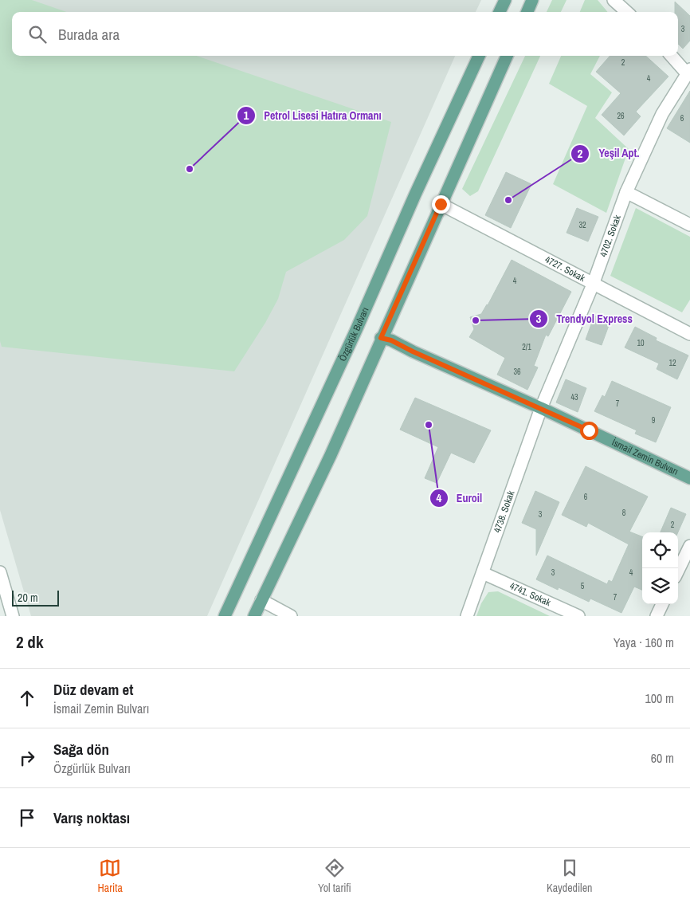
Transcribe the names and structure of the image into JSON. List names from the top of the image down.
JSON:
{
  "streets": {
    "main road": ["Özgürlük Bulvarı", "İsmail Zemin Bulvarı"],
    "street": [
      "4702. Sokak",
      "4727. Sokak",
      "4738. Sokak",
      "4741. Sokak"
    ]
  },
  "crossings": [
    ["4702. Sokak", "4727. Sokak"],
    ["4702. Sokak", "İsmail Zemin Bulvarı"],
    ["4702. Sokak", "4738. Sokak"],
    ["İsmail Zemin Bulvarı", "4738. Sokak"],
    ["4738. Sokak", "4741. Sokak"]
  ],
  "places": [
    "Petrol Lisesi Hatıra Ormanı",
    "Yeşil Apt.",
    "Trendyol Express",
    "Euroil"
  ],
  "house_numbers": [
    "3",
    "2",
    "4",
    "26",
    "6",
    "32",
    "4",
    "10",
    "2/1",
    "12",
    "36",
    "43",
    "7",
    "9",
    "6",
    "8",
    "3",
    "2",
    "3",
    "4",
    "5",
    "7"
  ],
  "scale_bar": "20 m",
  "page": {
    "search": "Burada ara",
    "scale": "20 m",
    "heading": ["2 dk", "Yaya · 160 m"],
    "list": [
      ["Düz devam et", "İsmail Zemin Bulvarı", "100 m"],
      ["Sağa dön", "Özgürlük Bulvarı", "60 m"],
      "Varış noktası"
    ],
    "nav": ["Harita", "Yol tarifi", "Kaydedilen"]
  }
}
